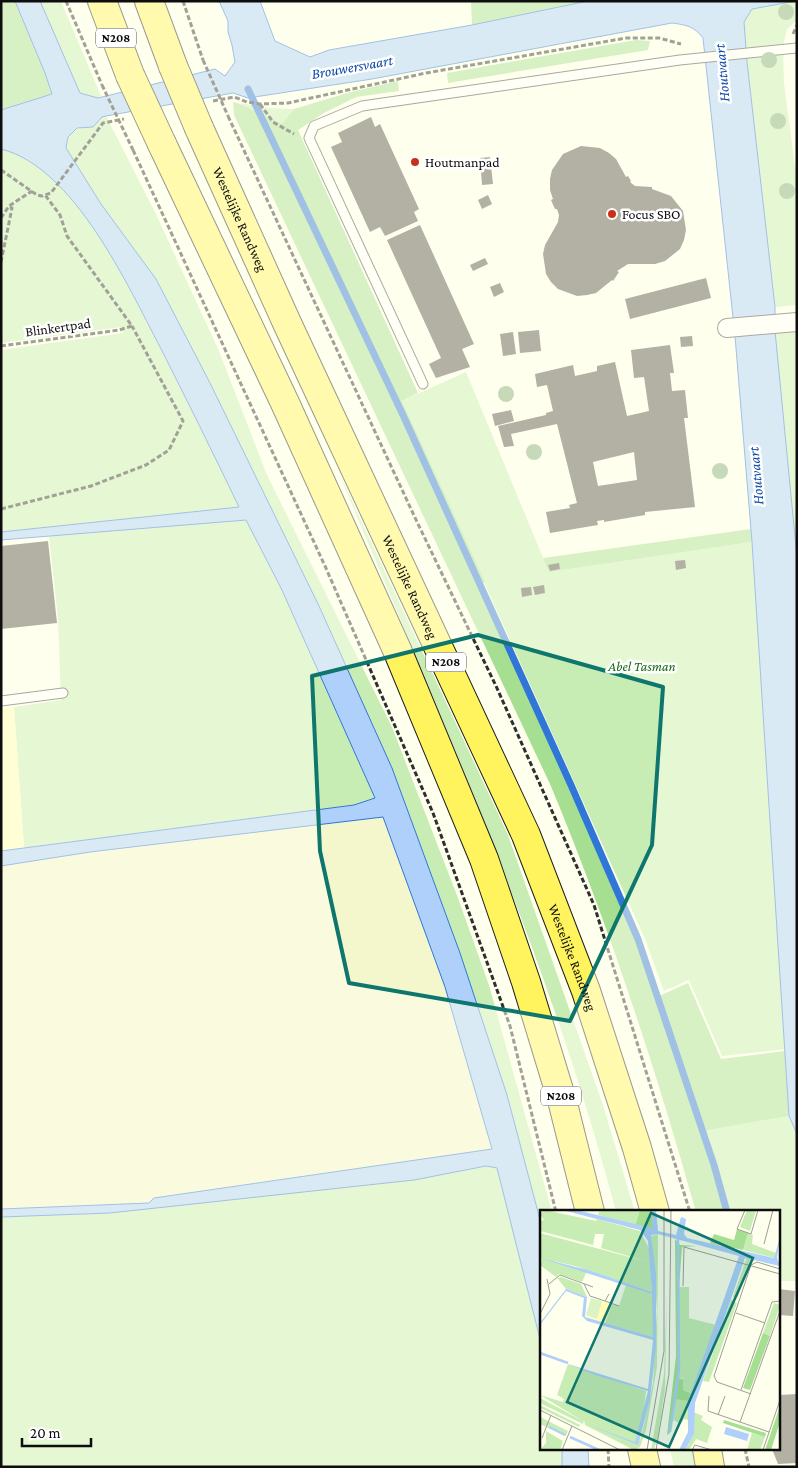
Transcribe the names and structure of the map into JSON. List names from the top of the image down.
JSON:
{
  "streets": {
    "main road": ["N208", "Westelijke Randweg"],
    "path": ["Blinkertpad"]
  },
  "water": ["Brouwersvaart", "Houtvaart"],
  "parks": ["Abel Tasman"],
  "places": ["Houtmanpad", "Focus SBO"],
  "scale_bar": "20 m"
}
